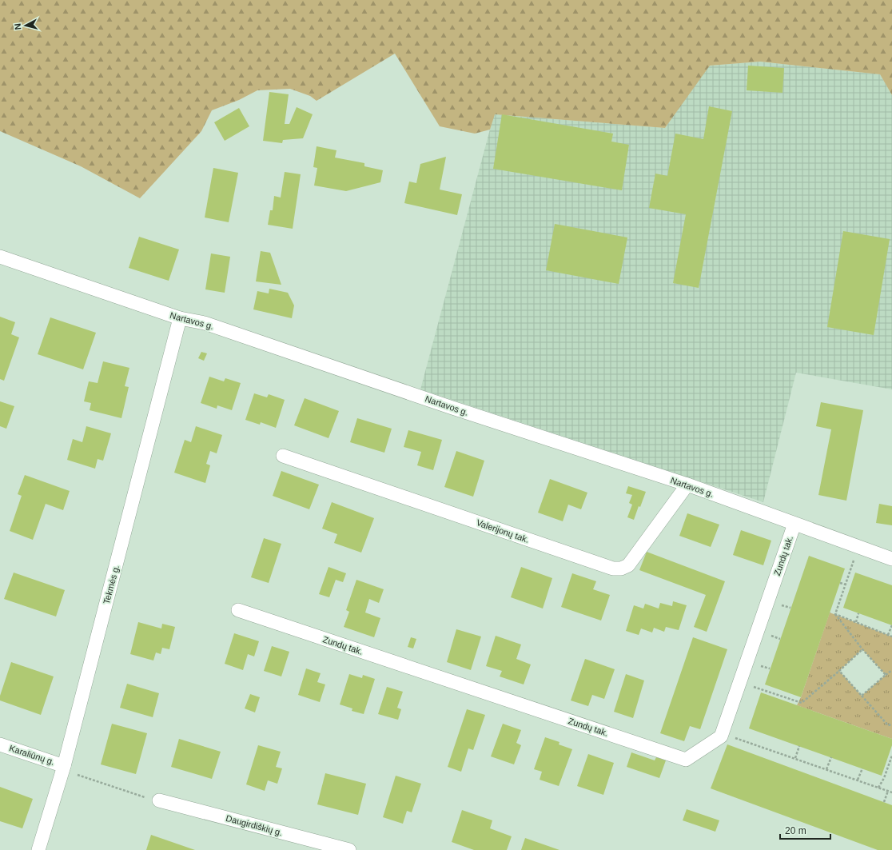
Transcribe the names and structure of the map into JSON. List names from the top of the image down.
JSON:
{
  "streets": {
    "street": [
      "Nartavos g.",
      "Valerijonų tak.",
      "Zundų tak.",
      "Tekmės g.",
      "Karaliūnų g.",
      "Daugirdiškių g."
    ]
  },
  "crossings": [
    ["Nartavos g.", "Valerijonų tak."],
    ["Nartavos g.", "Zundų tak."],
    ["Nartavos g.", "Tekmės g."],
    ["Tekmės g.", "Karaliūnų g."]
  ],
  "scale_bar": "20 m",
  "north": "left"
}
